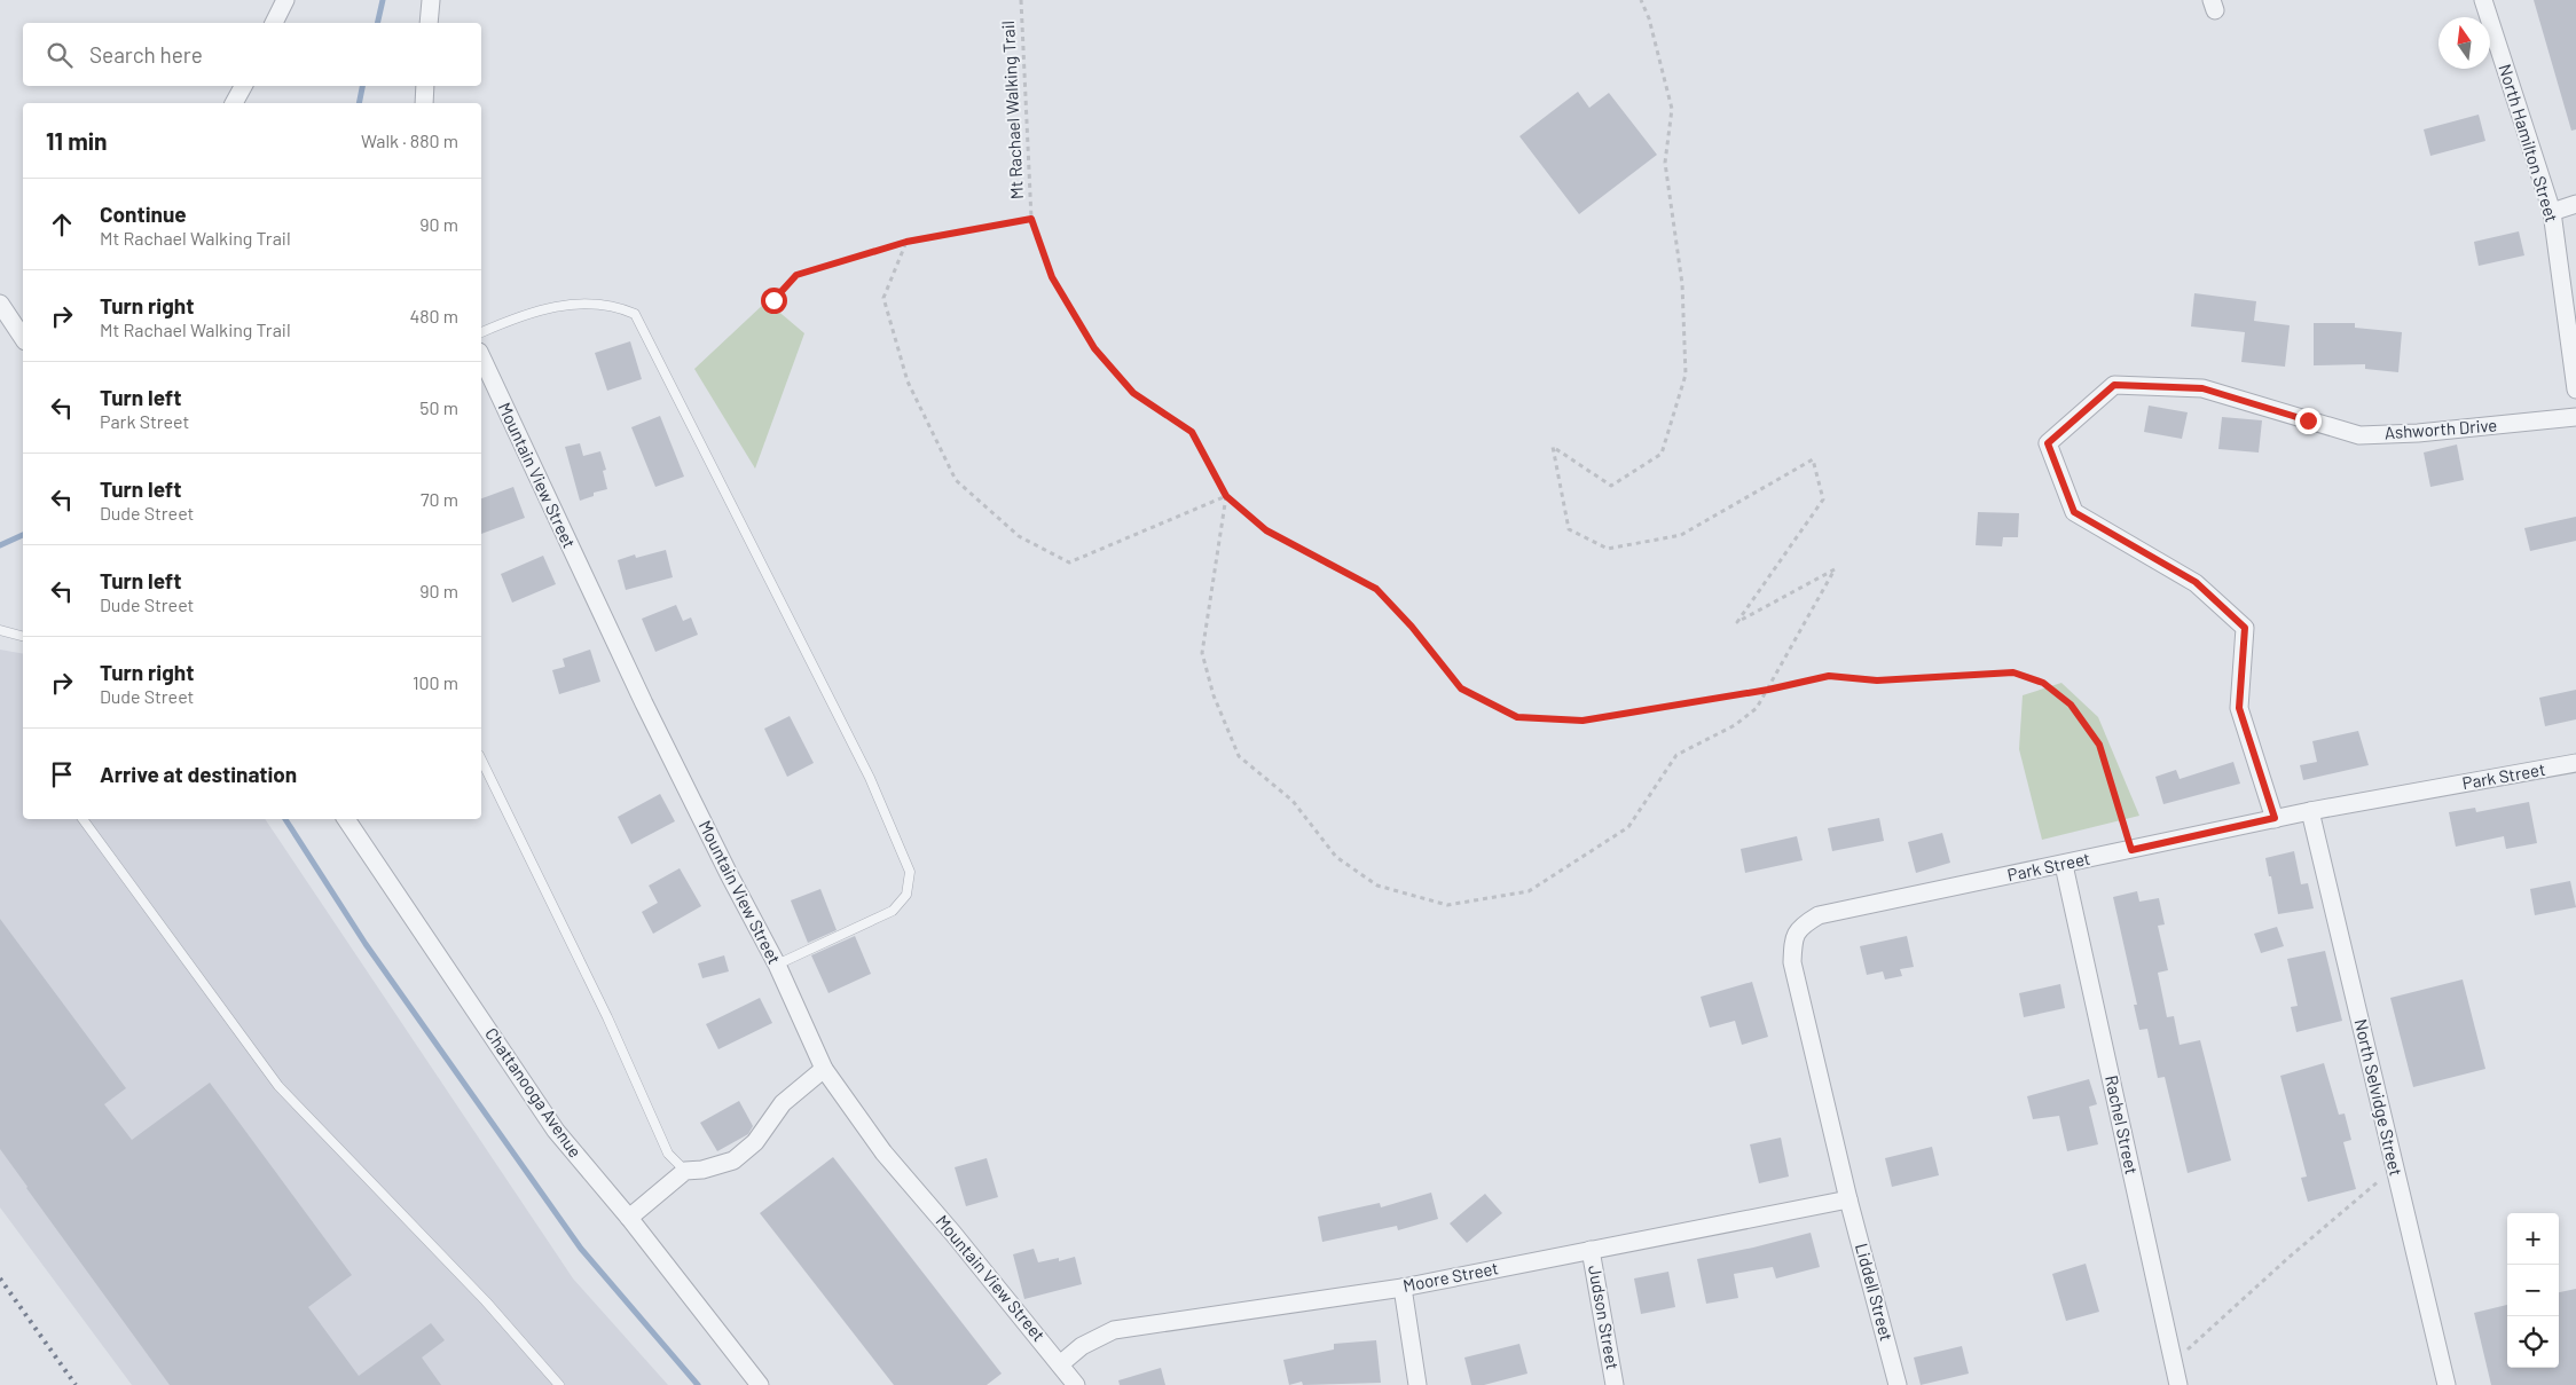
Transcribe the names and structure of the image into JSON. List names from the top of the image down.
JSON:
{
  "streets": {
    "street": [
      "North Hamilton Street",
      "Ashworth Drive",
      "Mountain View Street",
      "Park Street",
      "Chattanooga Avenue",
      "North Selvidge Street",
      "Rachel Street",
      "Moore Street",
      "Liddell Street",
      "Judson Street"
    ],
    "path": ["Mt Rachael Walking Trail"]
  },
  "crossings": [
    ["Mt Rachael Walking Trail", "Park Street"],
    ["Ashworth Drive", "Park Street"],
    ["Mountain View Street", "Moore Street"],
    ["Park Street", "North Selvidge Street"],
    ["Park Street", "Rachel Street"],
    ["Park Street", "Moore Street"],
    ["Park Street", "Liddell Street"],
    ["Moore Street", "Liddell Street"],
    ["Moore Street", "Judson Street"]
  ],
  "north": "top",
  "page": {
    "search": "Search here",
    "heading": ["11 min", "Walk · 880 m"],
    "list": [
      ["Continue", "Mt Rachael Walking Trail", "90 m"],
      ["Turn right", "Mt Rachael Walking Trail", "480 m"],
      ["Turn left", "Park Street", "50 m"],
      ["Turn left", "Dude Street", "70 m"],
      ["Turn left", "Dude Street", "90 m"],
      ["Turn right", "Dude Street", "100 m"],
      "Arrive at destination"
    ],
    "map_buttons": ["+", "−"]
  }
}
